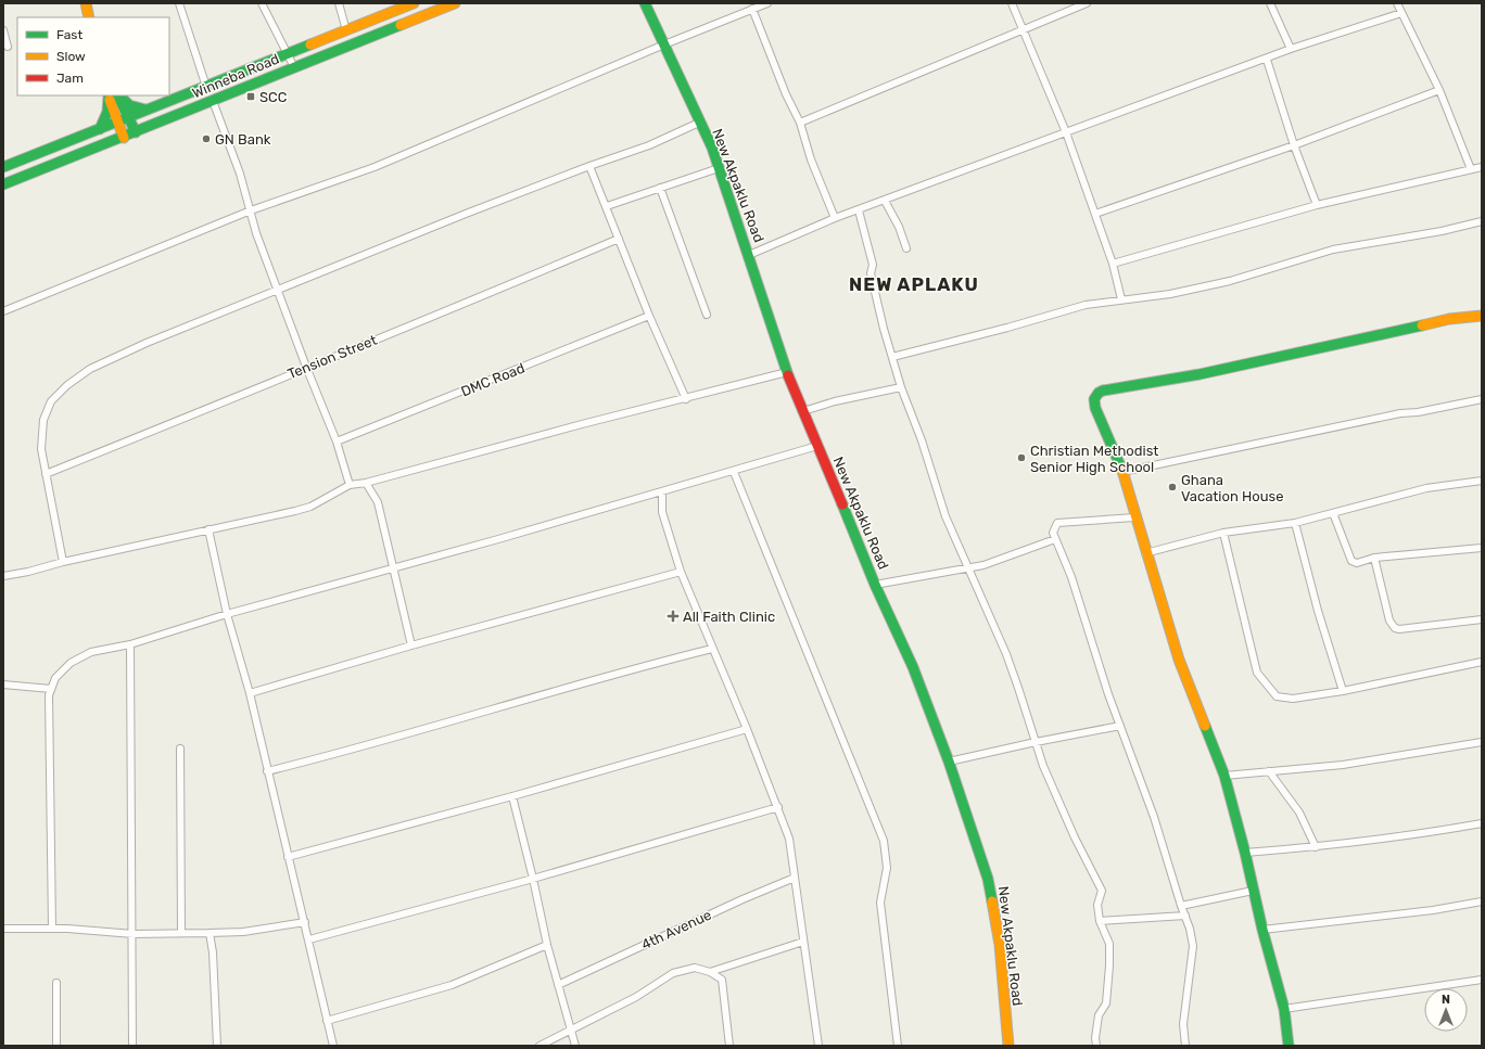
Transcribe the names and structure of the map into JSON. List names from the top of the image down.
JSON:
{
  "streets": {
    "main road": ["Winneba Road", "New Akpaklu Road"],
    "street": ["Tension Street", "DMC Road", "4th Avenue"]
  },
  "districts": ["NEW APLAKU"],
  "places": {
    "transit": ["SCC"],
    "other": ["GN Bank", "Christian Methodist Senior High School", "Ghana Vacation House"],
    "health": ["All Faith Clinic"]
  },
  "legend": ["Fast", "Slow", "Jam"],
  "north": "top"
}
